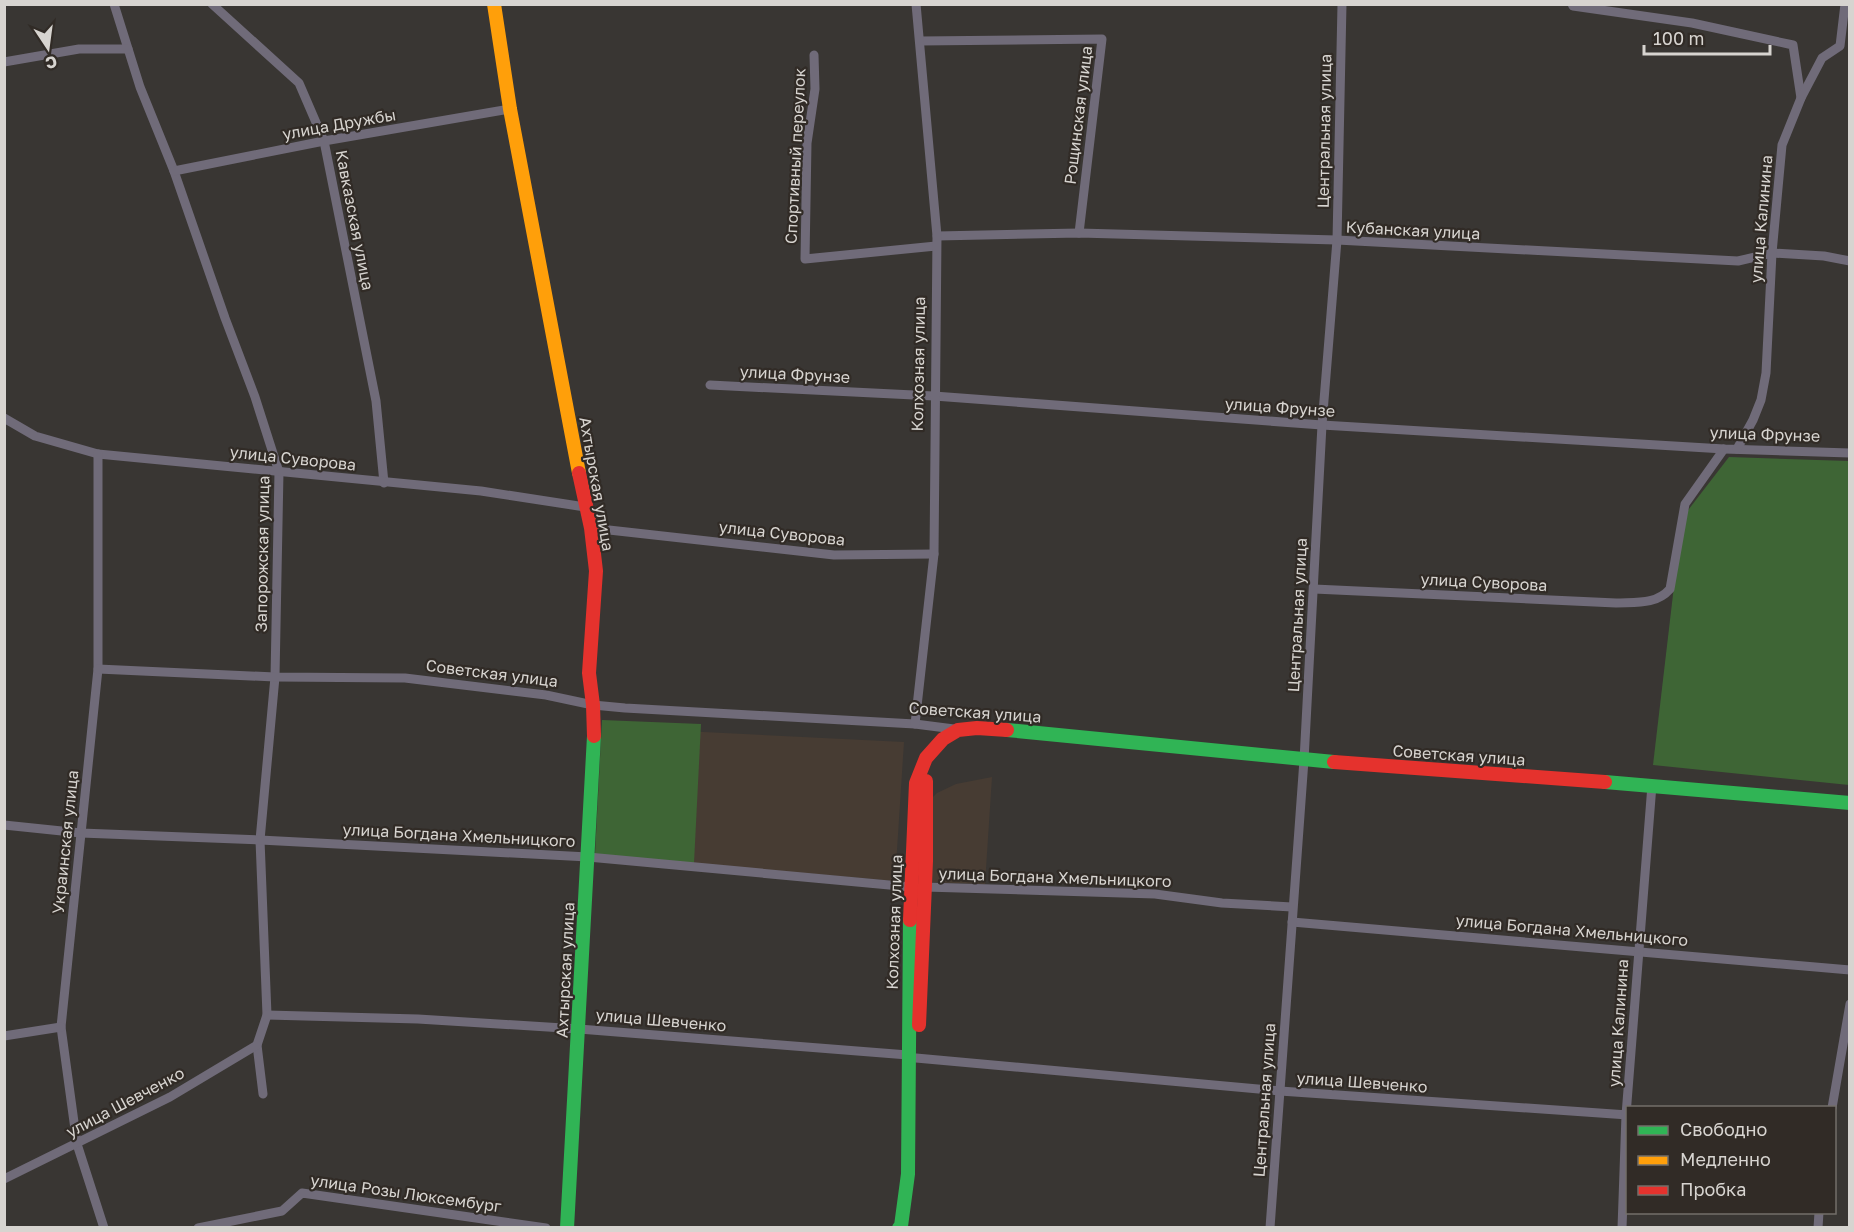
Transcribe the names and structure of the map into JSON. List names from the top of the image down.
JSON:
{
  "streets": {
    "main road": ["Колхозная улица", "Ахтырская улица", "Советская улица"],
    "street": [
      "Рощинская улица",
      "улица Дружбы",
      "Центральная улица",
      "Спортивный переулок",
      "улица Калинина",
      "Кавказская улица",
      "Кубанская улица",
      "улица Фрунзе",
      "улица Суворова",
      "Запорожская улица",
      "улица Богдана Хмельницкого",
      "Украинская улица",
      "улица Шевченко",
      "улица Розы Люксембург"
    ]
  },
  "crossings": [
    ["Рощинская улица", "Кубанская улица"],
    ["Рощинская улица", "Колхозная улица"],
    ["улица Дружбы", "Кавказская улица"],
    ["улица Дружбы", "Ахтырская улица"],
    ["улица Дружбы", "Запорожская улица"],
    ["Центральная улица", "Кубанская улица"],
    ["Центральная улица", "улица Фрунзе"],
    ["Центральная улица", "улица Суворова"],
    ["Центральная улица", "Советская улица"],
    ["Центральная улица", "улица Богдана Хмельницкого"],
    ["Центральная улица", "улица Шевченко"],
    ["Спортивный переулок", "Колхозная улица"],
    ["улица Калинина", "Кубанская улица"],
    ["улица Калинина", "улица Фрунзе"],
    ["улица Калинина", "Советская улица"],
    ["улица Калинина", "улица Богдана Хмельницкого"],
    ["Кавказская улица", "улица Суворова"],
    ["Кубанская улица", "Колхозная улица"],
    ["Колхозная улица", "улица Фрунзе"],
    ["Колхозная улица", "улица Суворова"],
    ["Колхозная улица", "Советская улица"],
    ["Колхозная улица", "улица Богдана Хмельницкого"],
    ["Колхозная улица", "улица Шевченко"],
    ["улица Фрунзе", "улица Суворова"],
    ["улица Суворова", "Ахтырская улица"],
    ["улица Суворова", "Запорожская улица"],
    ["улица Суворова", "Украинская улица"],
    ["Ахтырская улица", "Советская улица"],
    ["Ахтырская улица", "улица Богдана Хмельницкого"],
    ["Ахтырская улица", "улица Шевченко"],
    ["Запорожская улица", "Советская улица"],
    ["Запорожская улица", "улица Богдана Хмельницкого"],
    ["Запорожская улица", "улица Шевченко"],
    ["Советская улица", "Украинская улица"],
    ["улица Богдана Хмельницкого", "Украинская улица"],
    ["Украинская улица", "улица Шевченко"]
  ],
  "legend": ["Свободно", "Медленно", "Пробка"],
  "scale_bar": "100 m",
  "north": "bottom"
}
